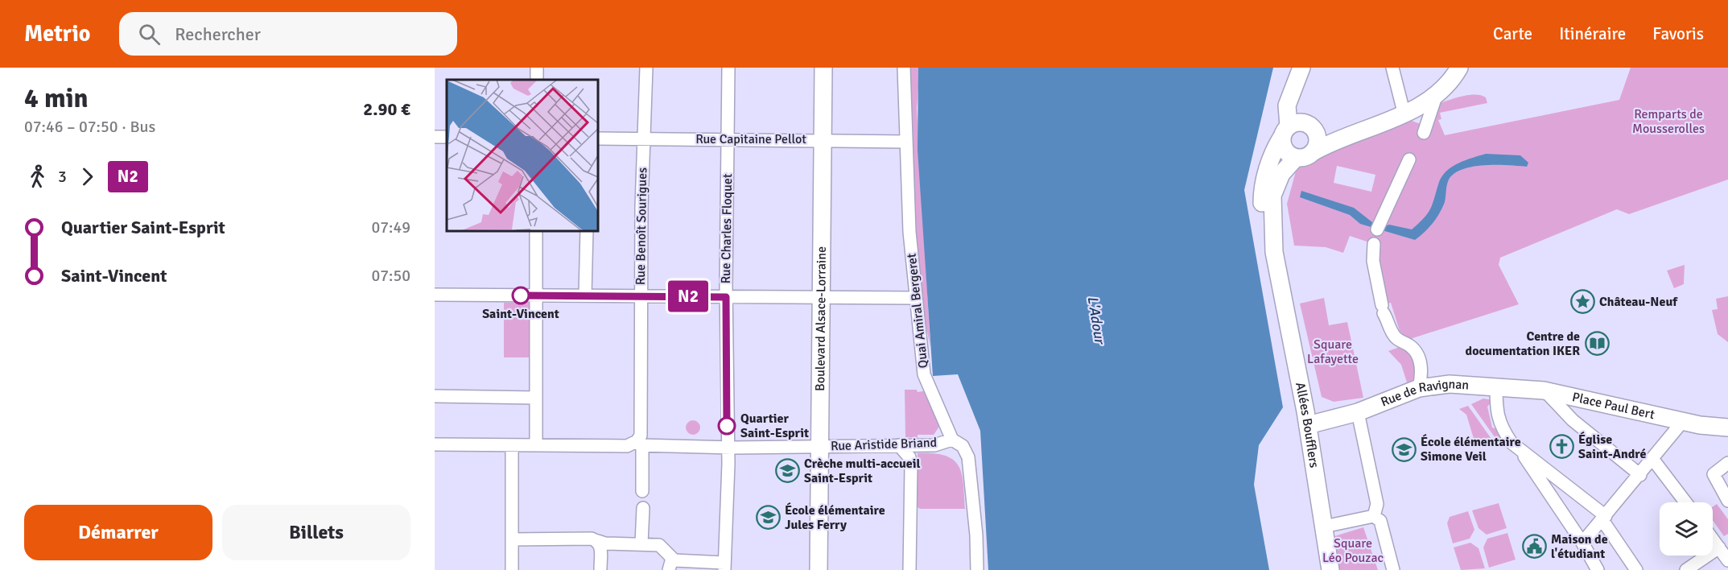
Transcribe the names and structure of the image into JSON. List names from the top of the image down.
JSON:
{
  "streets": {
    "main road": [
      "Boulevard Alsace-Lorraine",
      "Rue de Ravignan",
      "Place Paul Bert",
      "Allées Boufflers"
    ],
    "street": [
      "Rue Capitaine Pellot",
      "Rue Benoît Sourigues",
      "Rue Charles Floquet",
      "Quai Amiral Bergeret",
      "Rue Aristide Briand"
    ]
  },
  "crossings": [
    ["Rue Capitaine Pellot", "Rue Benoît Sourigues"],
    ["Rue Capitaine Pellot", "Rue Charles Floquet"],
    ["Rue Capitaine Pellot", "Quai Amiral Bergeret"],
    ["Rue Capitaine Pellot", "Boulevard Alsace-Lorraine"],
    ["Rue Benoît Sourigues", "Rue Aristide Briand"],
    ["Rue Charles Floquet", "Rue Aristide Briand"],
    ["Quai Amiral Bergeret", "Rue Aristide Briand"],
    ["Boulevard Alsace-Lorraine", "Rue Aristide Briand"],
    ["Rue de Ravignan", "Place Paul Bert"],
    ["Rue de Ravignan", "Allées Boufflers"]
  ],
  "water": ["L'Adour"],
  "parks": ["Remparts de Mousserolles", "Square Lafayette", "Square Léo Pouzac"],
  "places": {
    "other": ["Saint-Vincent", "Quartier Saint-Esprit"],
    "place": ["Château-Neuf"],
    "library": ["Centre de documentation IKER"],
    "church": ["Église Saint-André"],
    "school or university": ["École élémentaire Simone Veil", "Crèche multi-accueil Saint-Esprit", "École élémentaire Jules Ferry"],
    "public building": ["Maison de l'étudiant"]
  },
  "lines": ["bus line N2"],
  "page": {
    "header": "Metrio",
    "search": "Rechercher",
    "nav": ["Carte", "Itinéraire", "Favoris"],
    "heading": ["4 min", "07:46 – 07:50 · Bus", "2.90 €"],
    "on_map": "N2",
    "legs": ["3", "N2"],
    "list": [
      {
        "name": "Quartier Saint-Esprit",
        "value": "07:49"
      },
      {
        "name": "Saint-Vincent",
        "value": "07:50"
      }
    ],
    "buttons": ["Démarrer", "Billets"]
  }
}
